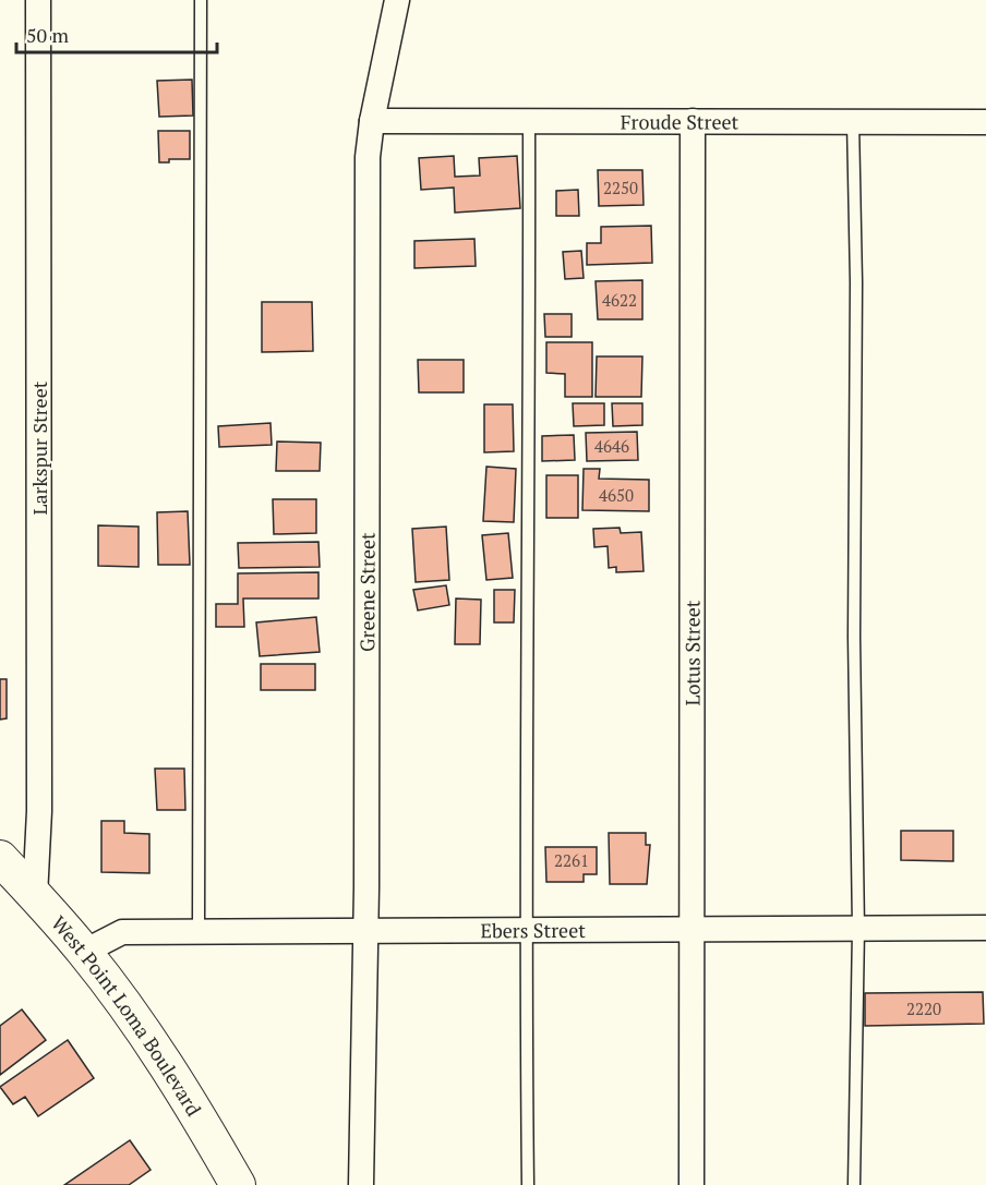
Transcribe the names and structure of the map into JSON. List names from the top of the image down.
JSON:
{
  "streets": {
    "main road": ["West Point Loma Boulevard"],
    "street": [
      "Froude Street",
      "Larkspur Street",
      "Greene Street",
      "Lotus Street",
      "Ebers Street"
    ]
  },
  "crossings": [
    ["Froude Street", "Greene Street"],
    ["Froude Street", "Lotus Street"],
    ["Larkspur Street", "West Point Loma Boulevard"],
    ["Greene Street", "Ebers Street"],
    ["Lotus Street", "Ebers Street"],
    ["Ebers Street", "West Point Loma Boulevard"]
  ],
  "house_numbers": [
    "2250",
    "4622",
    "4646",
    "4650",
    "2261",
    "2220"
  ],
  "scale_bar": "50 m"
}
